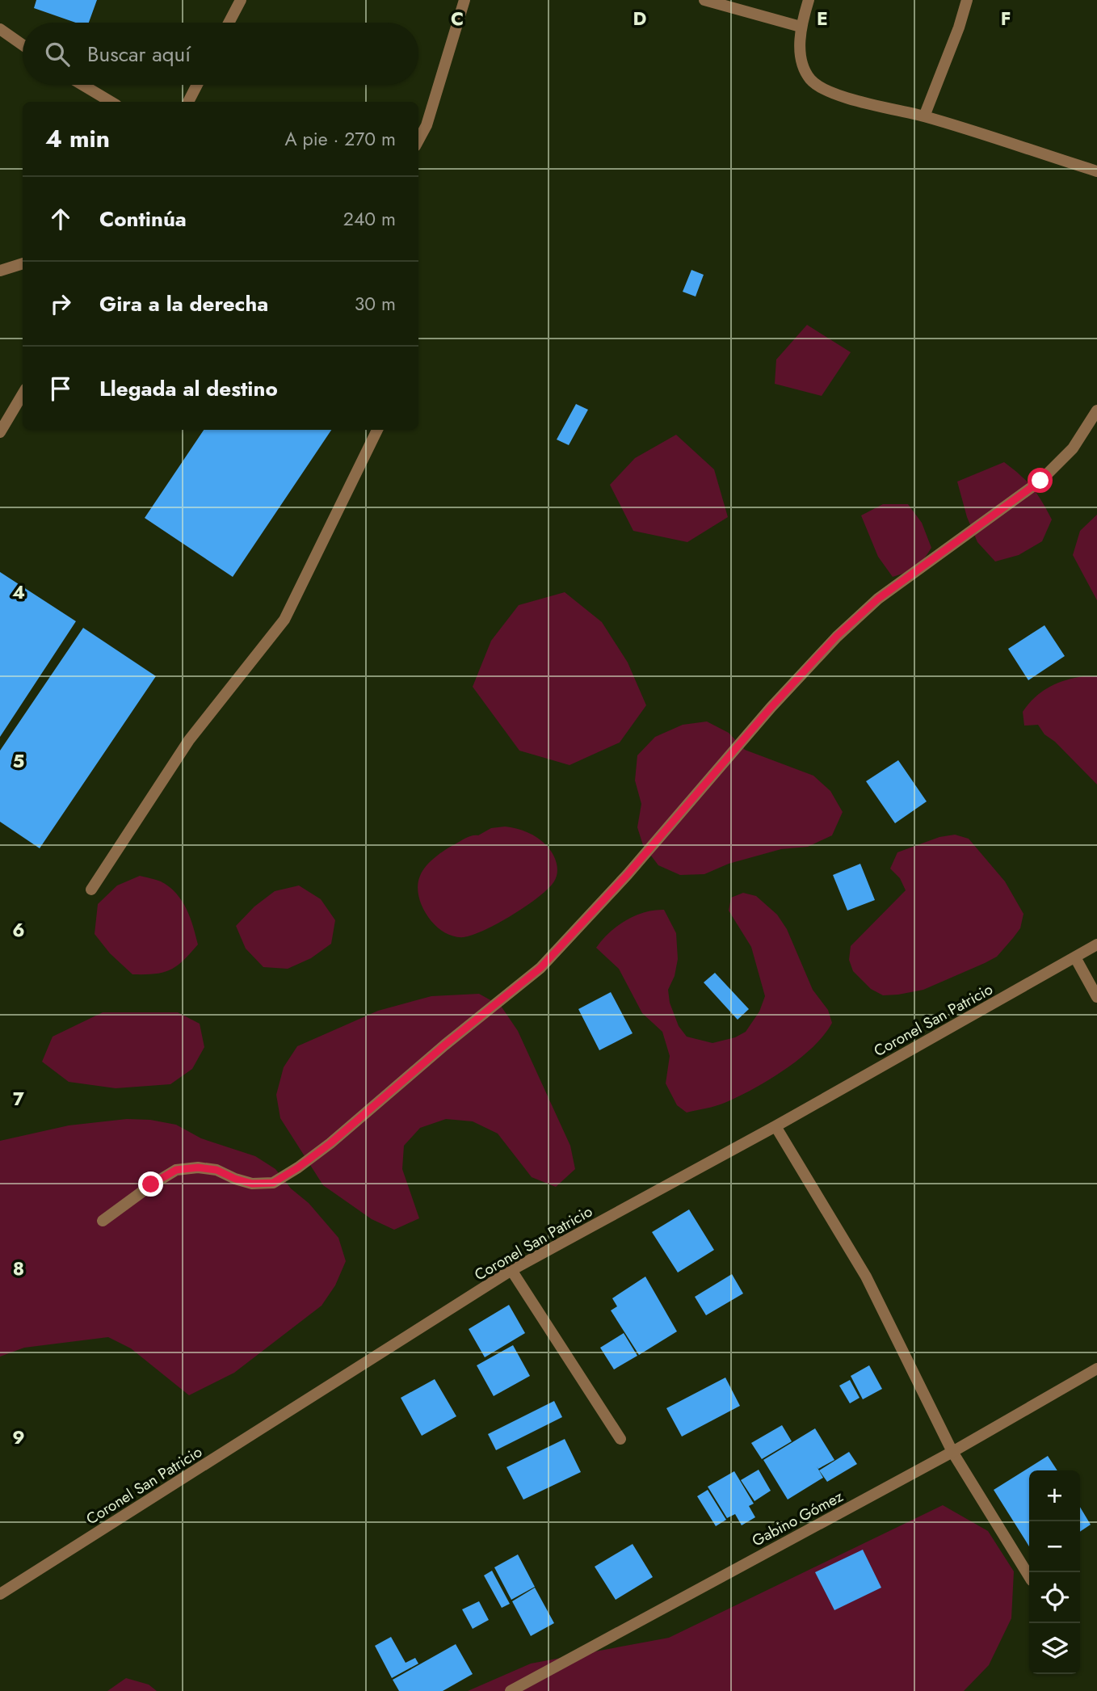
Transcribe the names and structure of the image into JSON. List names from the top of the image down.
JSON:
{
  "streets": {
    "street": ["Coronel San Patricio", "Gabino Gómez"]
  },
  "page": {
    "search": "Buscar aquí",
    "heading": ["4 min", "A pie · 270 m"],
    "list": [
      ["Continúa", "240 m"],
      ["Gira a la derecha", "30 m"],
      "Llegada al destino"
    ],
    "map_buttons": ["+", "−"]
  },
  "grid": {
    "columns": [
      "C",
      "D",
      "E",
      "F"
    ],
    "rows": [
      "4",
      "5",
      "6",
      "7",
      "8",
      "9"
    ]
  }
}
